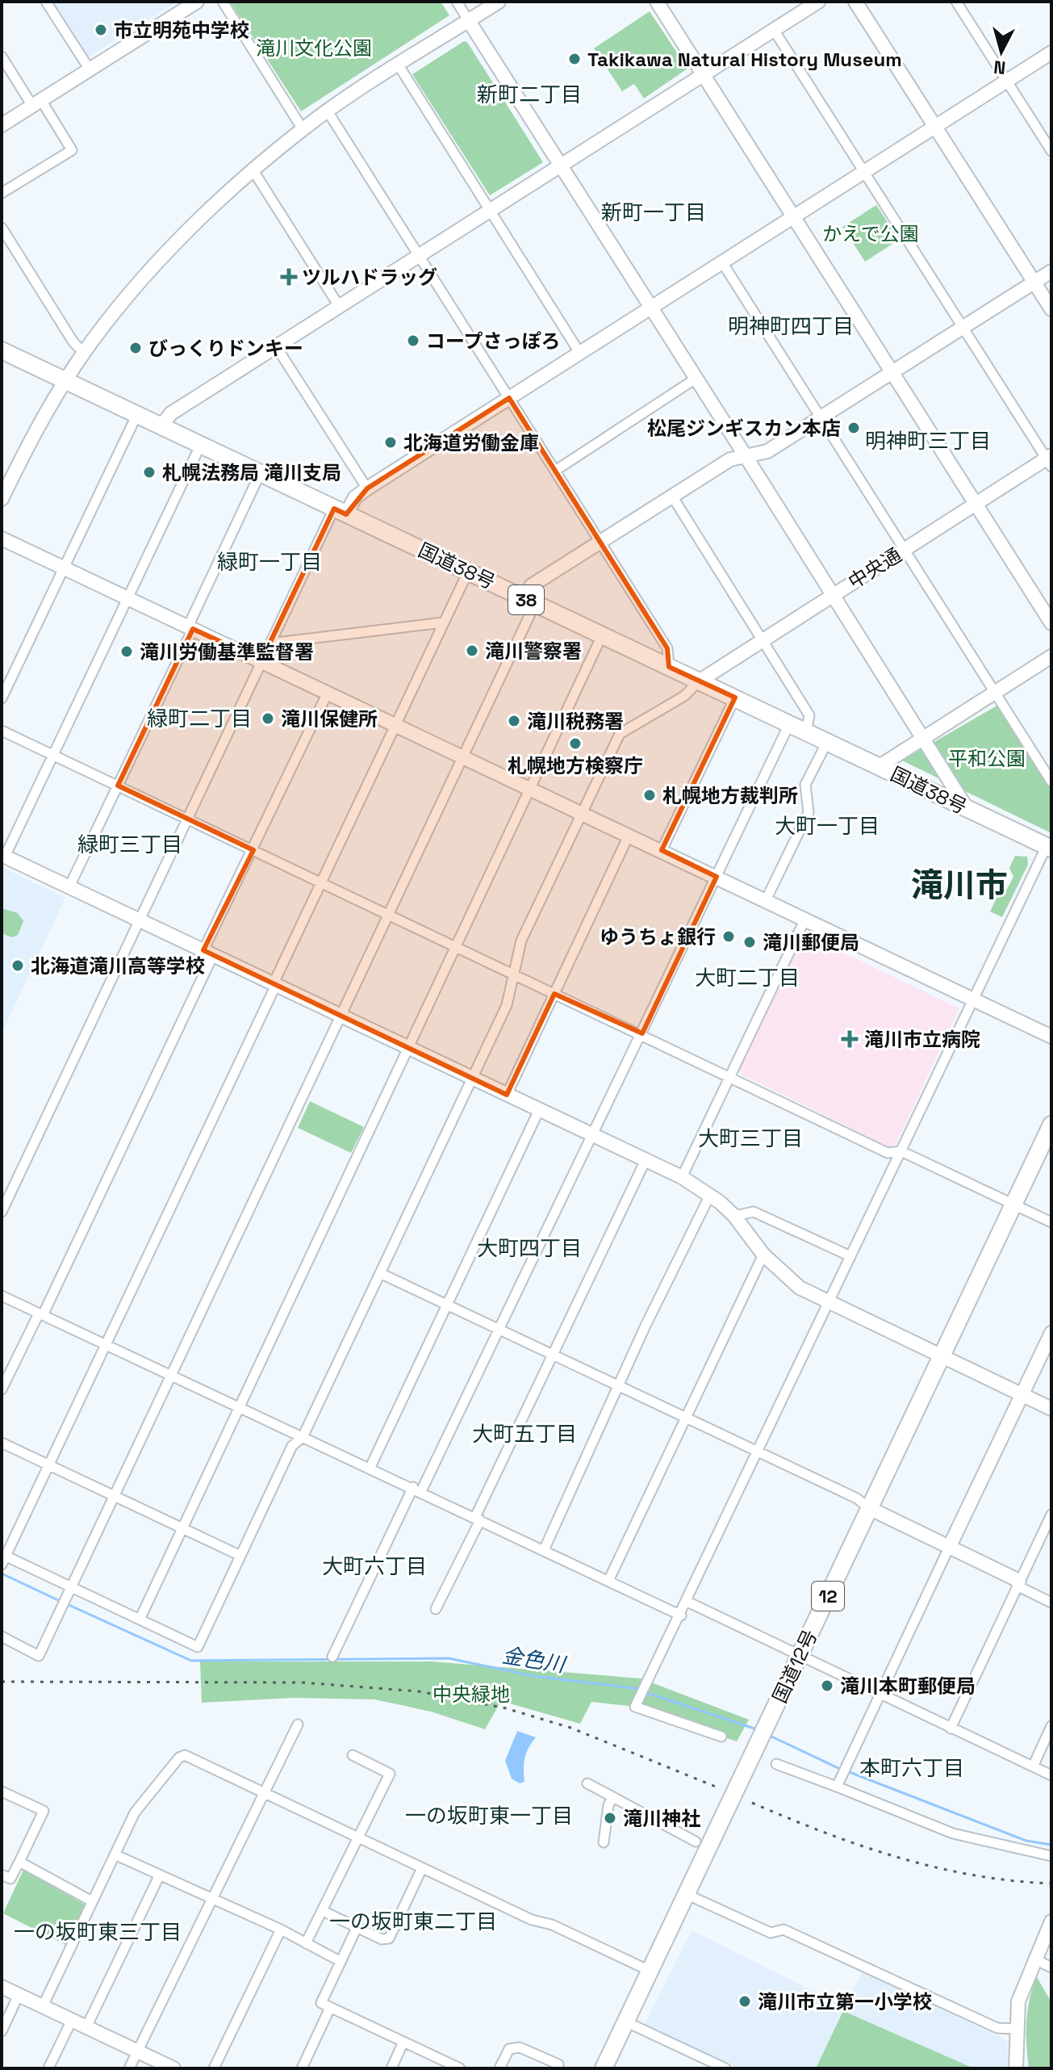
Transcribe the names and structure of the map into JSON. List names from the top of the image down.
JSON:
{
  "streets": {
    "highway": [
      "国道38号",
      "38",
      "12",
      "国道12号"
    ],
    "street": ["中央通"]
  },
  "crossings": [
    ["国道38号", "中央通"]
  ],
  "districts": [
    "新町二丁目",
    "新町一丁目",
    "明神町四丁目",
    "明神町三丁目",
    "緑町一丁目",
    "緑町二丁目",
    "大町一丁目",
    "緑町三丁目",
    "滝川市",
    "大町二丁目",
    "大町三丁目",
    "大町四丁目",
    "大町五丁目",
    "大町六丁目",
    "本町六丁目",
    "一の坂町東一丁目",
    "一の坂町東二丁目",
    "一の坂町東三丁目"
  ],
  "water": ["金色川"],
  "parks": [
    "滝川文化公園",
    "かえで公園",
    "平和公園",
    "中央緑地"
  ],
  "places": {
    "other": [
      "市立明苑中学校",
      "Takikawa Natural History Museum",
      "コープさっぽろ",
      "びっくりドンキー",
      "松尾ジンギスカン本店",
      "北海道労働金庫",
      "札幌法務局 滝川支局",
      "滝川警察署",
      "滝川労働基準監督署",
      "滝川保健所",
      "滝川税務署",
      "札幌地方検察庁",
      "札幌地方裁判所",
      "ゆうちょ銀行",
      "滝川郵便局",
      "北海道滝川高等学校",
      "滝川本町郵便局",
      "滝川神社",
      "滝川市立第一小学校"
    ],
    "health": ["ツルハドラッグ", "滝川市立病院"]
  },
  "north": "bottom"
}
